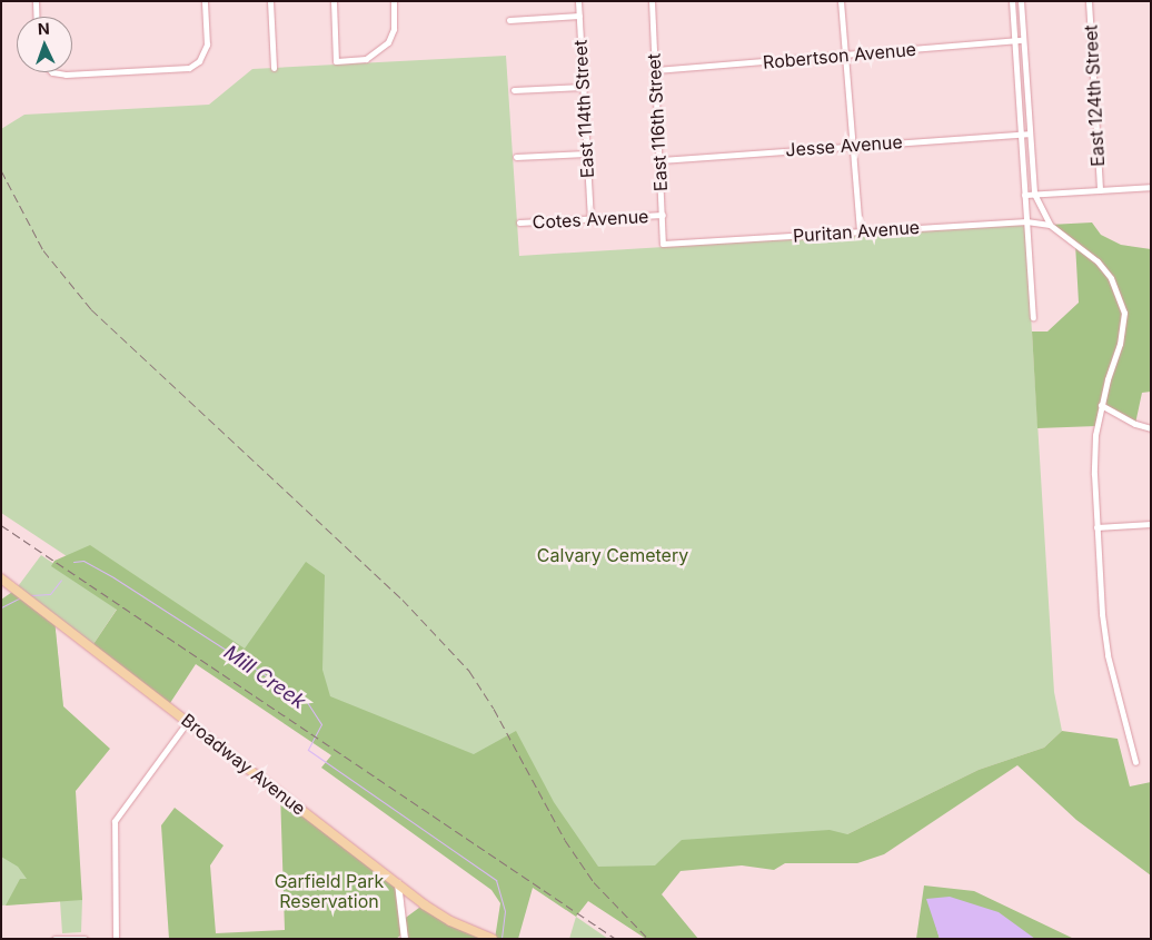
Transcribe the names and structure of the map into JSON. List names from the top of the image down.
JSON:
{
  "streets": {
    "main road": ["Broadway Avenue"],
    "street": [
      "Robertson Avenue",
      "East 124th Street",
      "East 114th Street",
      "East 116th Street",
      "Jesse Avenue",
      "Cotes Avenue",
      "Puritan Avenue"
    ]
  },
  "crossings": [
    ["Robertson Avenue", "East 116th Street"],
    ["East 114th Street", "Cotes Avenue"],
    ["East 116th Street", "Jesse Avenue"],
    ["East 116th Street", "Cotes Avenue"],
    ["East 116th Street", "Puritan Avenue"]
  ],
  "water": ["Mill Creek"],
  "parks": ["Calvary Cemetery", "Garfield Park Reservation"],
  "north": "top"
}
